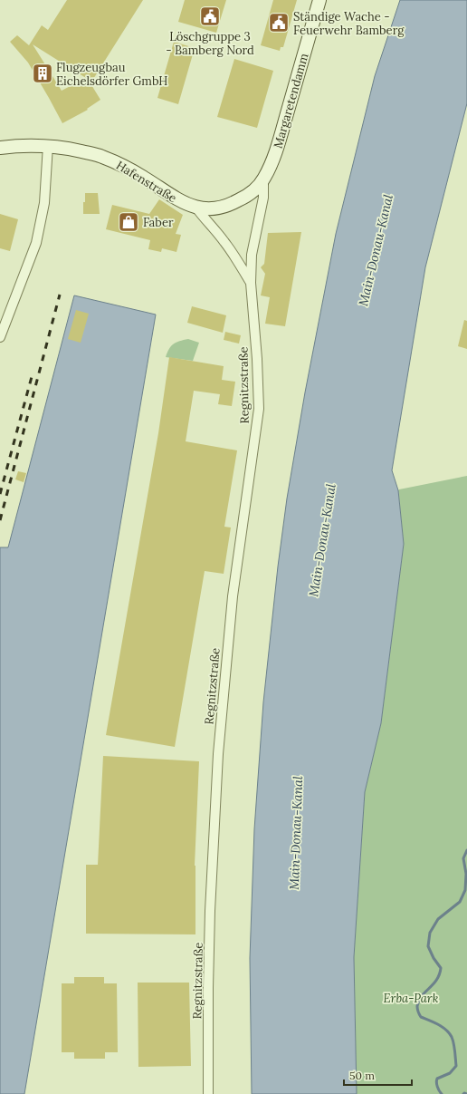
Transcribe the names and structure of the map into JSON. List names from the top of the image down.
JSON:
{
  "streets": {
    "street": ["Margaretendamm", "Hafenstraße", "Regnitzstraße"]
  },
  "crossings": [
    ["Margaretendamm", "Hafenstraße"],
    ["Margaretendamm", "Regnitzstraße"],
    ["Hafenstraße", "Regnitzstraße"]
  ],
  "water": ["Main-Donau-Kanal"],
  "parks": ["Erba-Park"],
  "places": {
    "public building": ["Löschgruppe 3 - Bamberg Nord", "Ständige Wache - Feuerwehr Bamberg"],
    "building": ["Flugzeugbau Eichelsdörfer GmbH"],
    "shop": ["Faber"]
  },
  "scale_bar": "50 m"
}
